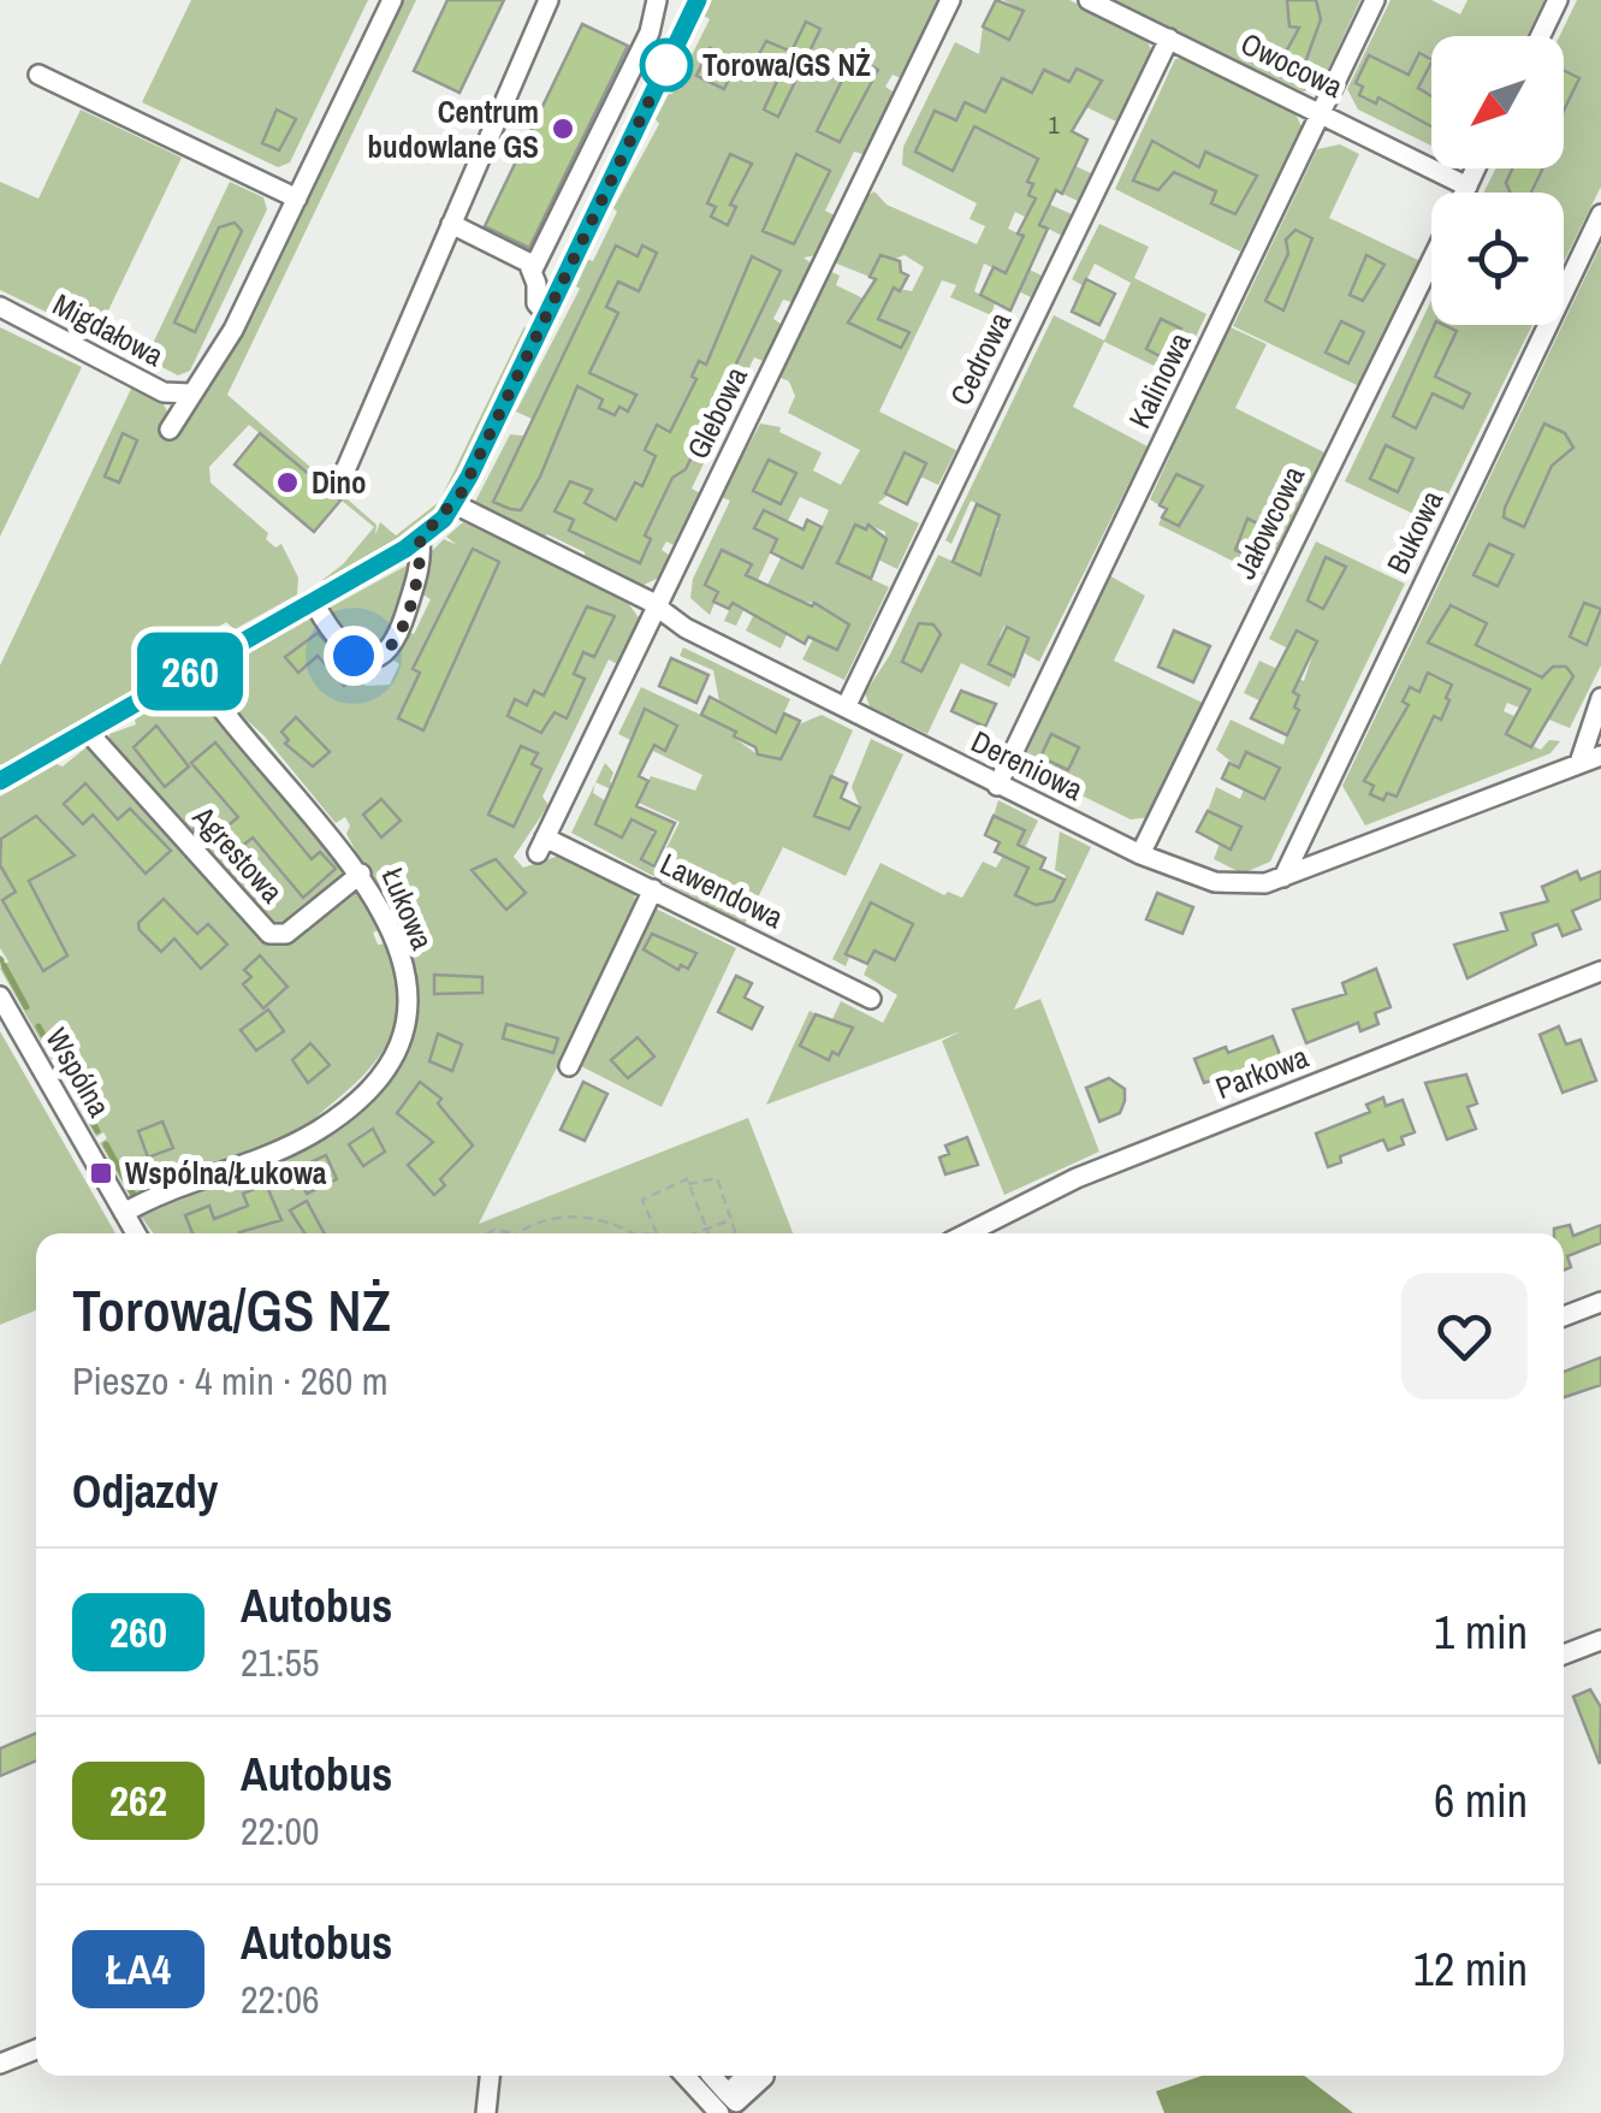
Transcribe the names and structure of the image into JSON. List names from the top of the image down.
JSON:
{
  "streets": {
    "street": [
      "Owocowa",
      "Migdałowa",
      "Cedrowa",
      "Kalinowa",
      "Glebowa",
      "Jałowcowa",
      "Bukowa",
      "Dereniowa",
      "Agrestowa",
      "Lawendowa",
      "Łukowa",
      "Wspólna",
      "Parkowa"
    ]
  },
  "crossings": [
    ["Owocowa", "Cedrowa"],
    ["Owocowa", "Kalinowa"],
    ["Owocowa", "Jałowcowa"],
    ["Cedrowa", "Dereniowa"],
    ["Kalinowa", "Dereniowa"],
    ["Glebowa", "Dereniowa"],
    ["Glebowa", "Lawendowa"],
    ["Jałowcowa", "Dereniowa"],
    ["Bukowa", "Dereniowa"],
    ["Agrestowa", "Łukowa"],
    ["Łukowa", "Wspólna"]
  ],
  "places": {
    "other": ["Torowa/GS NŻ", "Centrum budowlane GS", "Dino"],
    "transit": ["Wspólna/Łukowa"]
  },
  "lines": ["bus line 260"],
  "house_numbers": ["1"],
  "north": "bottom left",
  "page": {
    "on_map": "260",
    "heading": [
      ["Torowa/GS NŻ", "Pieszo · 4 min · 260 m"],
      "Odjazdy"
    ],
    "list": [
      {
        "mark": "260",
        "name": "Autobus",
        "note": "21:55",
        "value": "1 min"
      },
      {
        "mark": "262",
        "name": "Autobus",
        "note": "22:00",
        "value": "6 min"
      },
      {
        "mark": "ŁA4",
        "name": "Autobus",
        "note": "22:06",
        "value": "12 min"
      }
    ]
  }
}
